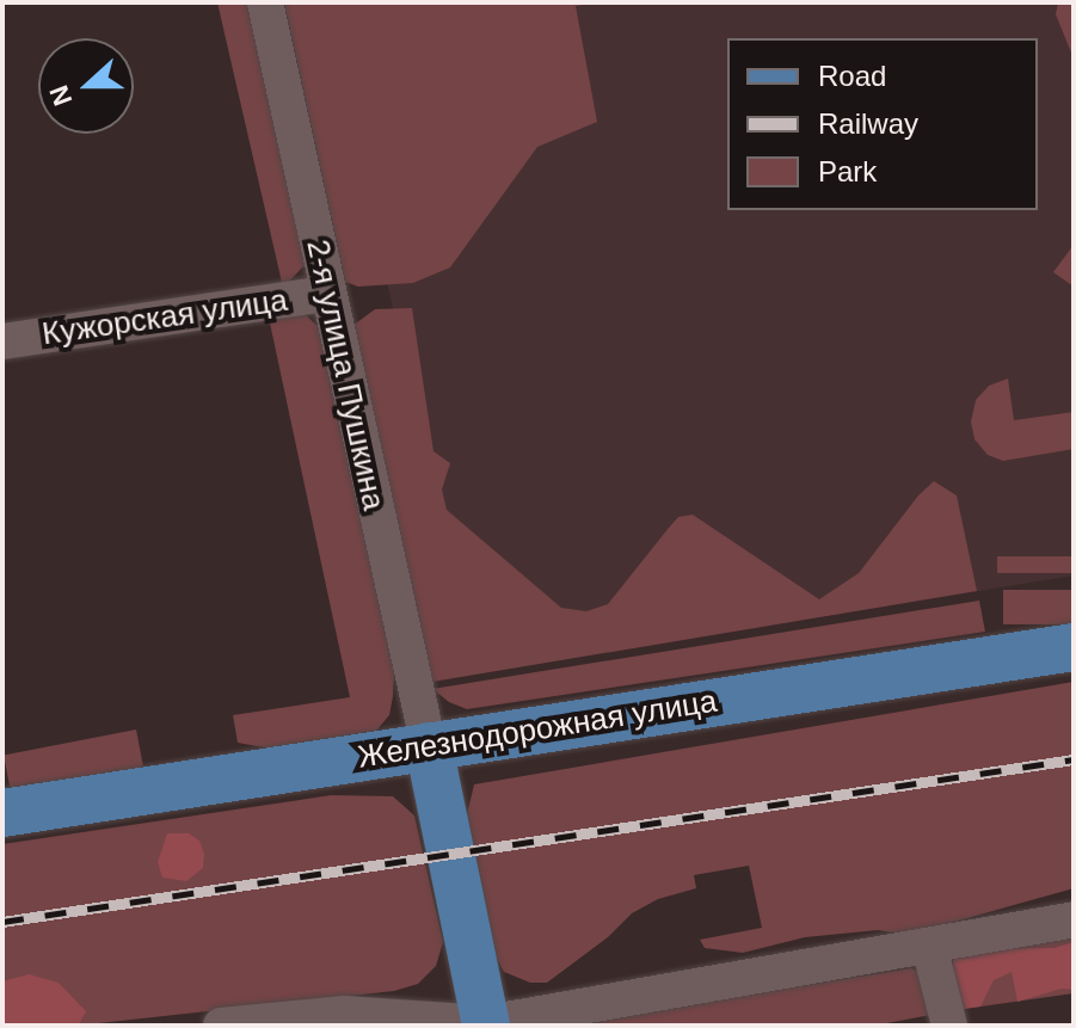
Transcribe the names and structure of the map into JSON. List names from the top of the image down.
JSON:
{
  "streets": {
    "main road": ["Железнодорожная улица"],
    "street": ["Кужорская улица", "2-я улица Пушкина"]
  },
  "crossings": [
    ["Кужорская улица", "2-я улица Пушкина"],
    ["2-я улица Пушкина", "Железнодорожная улица"]
  ],
  "legend": ["Road", "Railway", "Park"],
  "north": "left"
}
